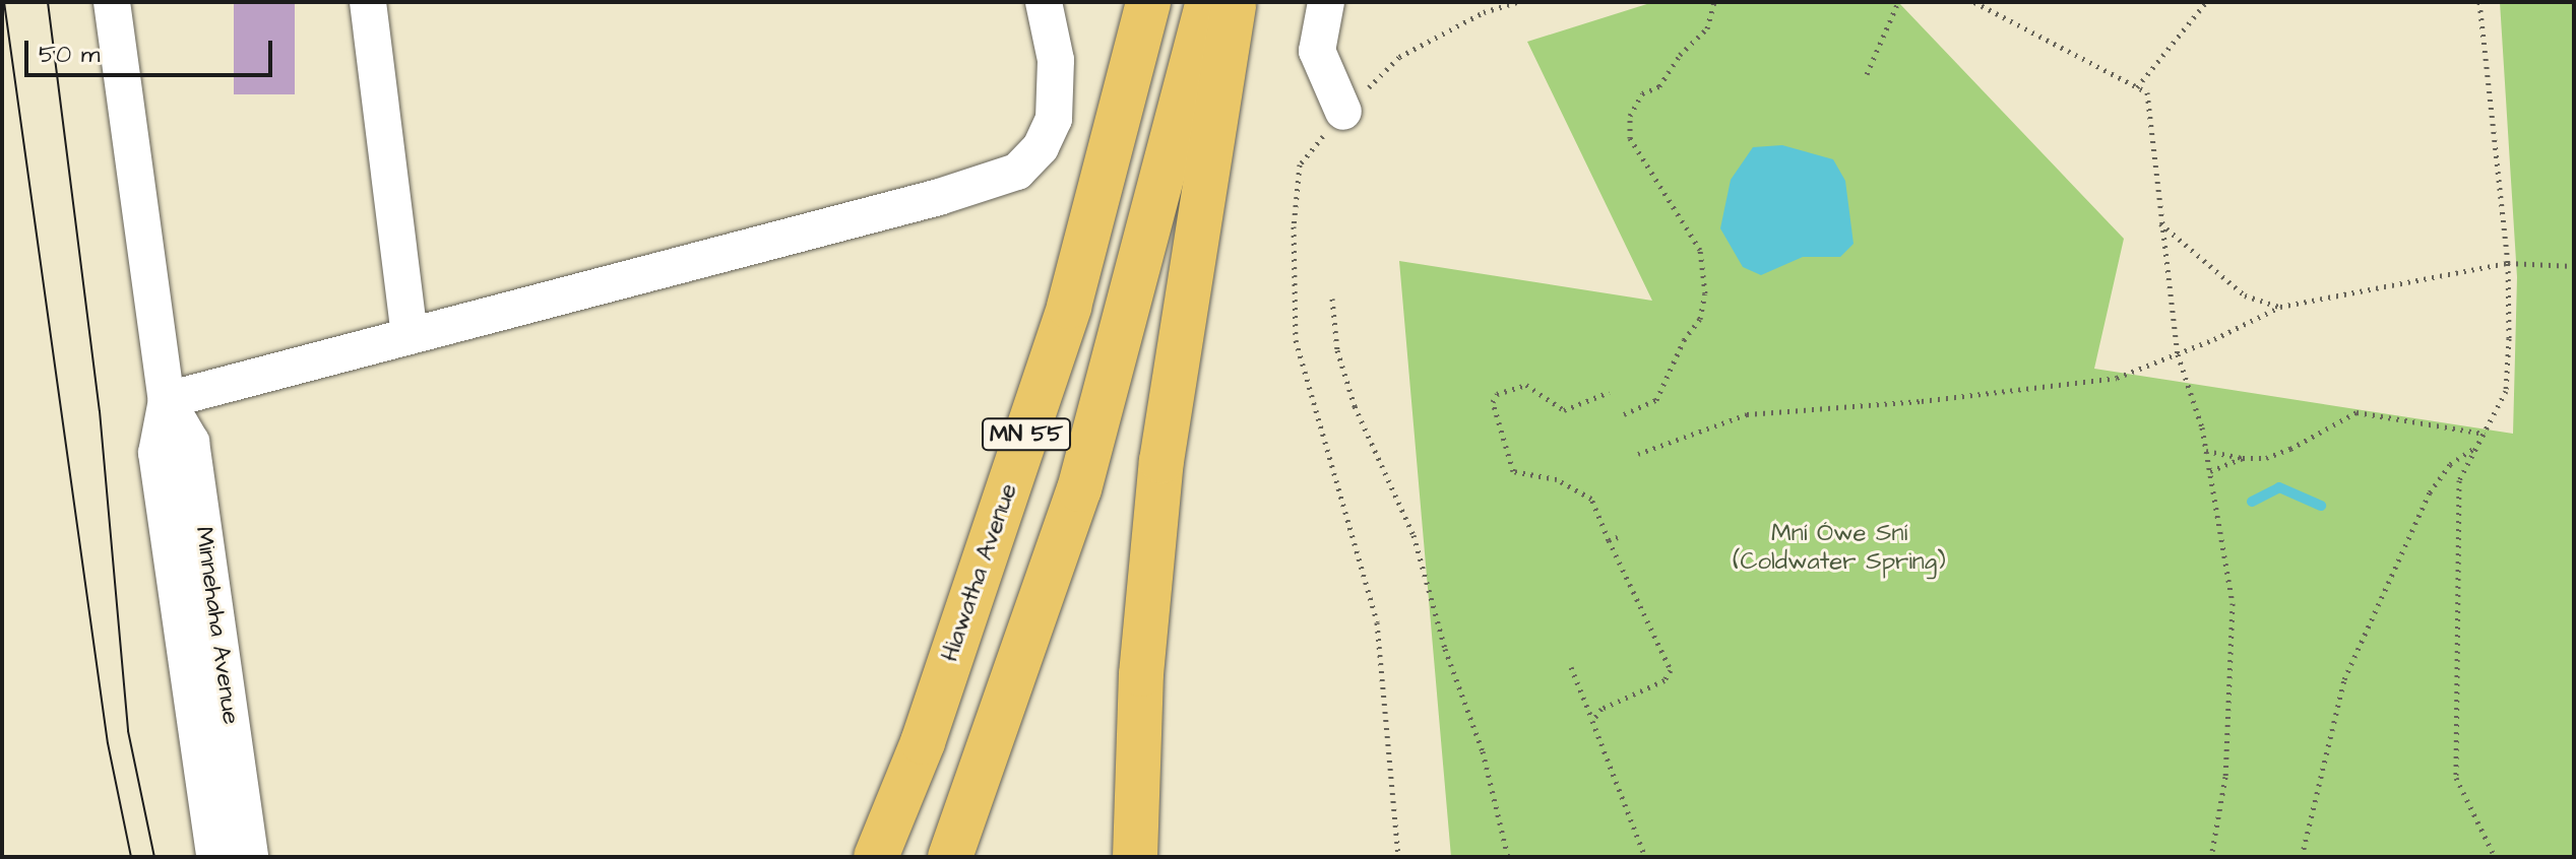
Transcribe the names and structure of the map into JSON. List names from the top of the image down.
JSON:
{
  "streets": {
    "highway": ["MN 55", "Hiawatha Avenue"],
    "street": ["Minnehaha Avenue"]
  },
  "parks": ["Mní Ówe Sní (Coldwater Spring)"],
  "scale_bar": "50 m"
}
